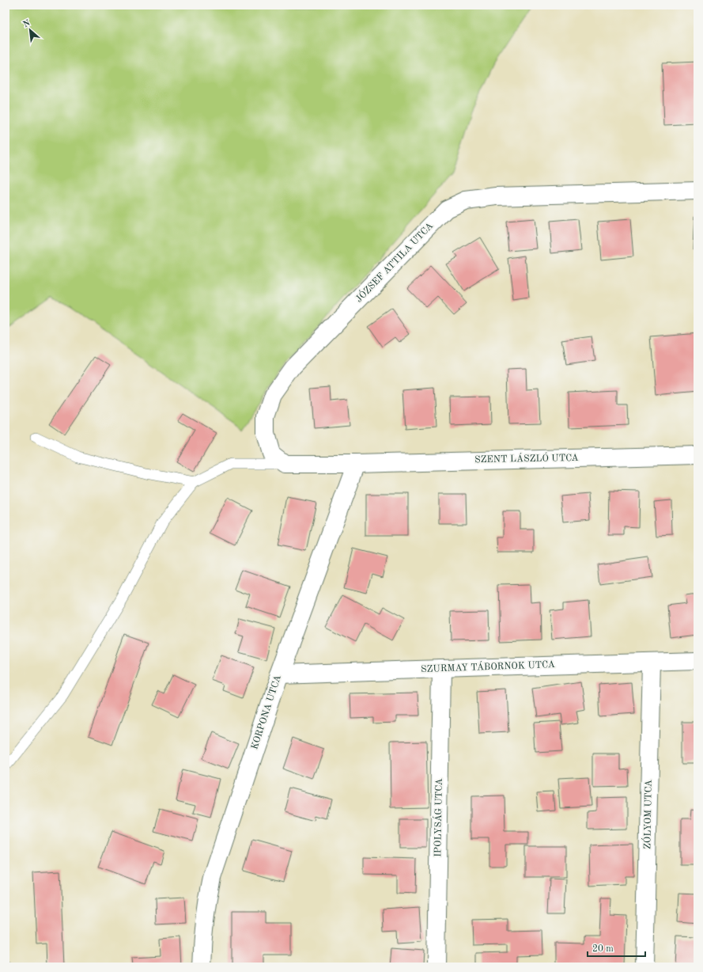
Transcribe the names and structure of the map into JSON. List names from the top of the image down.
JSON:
{
  "streets": {
    "street": [
      "JÓZSEF ATTILA UTCA",
      "SZENT LÁSZLÓ UTCA",
      "SZURMAY TÁBORNOK UTCA",
      "KORPONA UTCA",
      "ZÓLYOM UTCA",
      "IPOLYSÁG UTCA"
    ]
  },
  "crossings": [
    ["SZENT LÁSZLÓ UTCA", "KORPONA UTCA"],
    ["SZURMAY TÁBORNOK UTCA", "KORPONA UTCA"],
    ["SZURMAY TÁBORNOK UTCA", "ZÓLYOM UTCA"],
    ["SZURMAY TÁBORNOK UTCA", "IPOLYSÁG UTCA"]
  ],
  "scale_bar": "20 m",
  "north": "top left"
}
